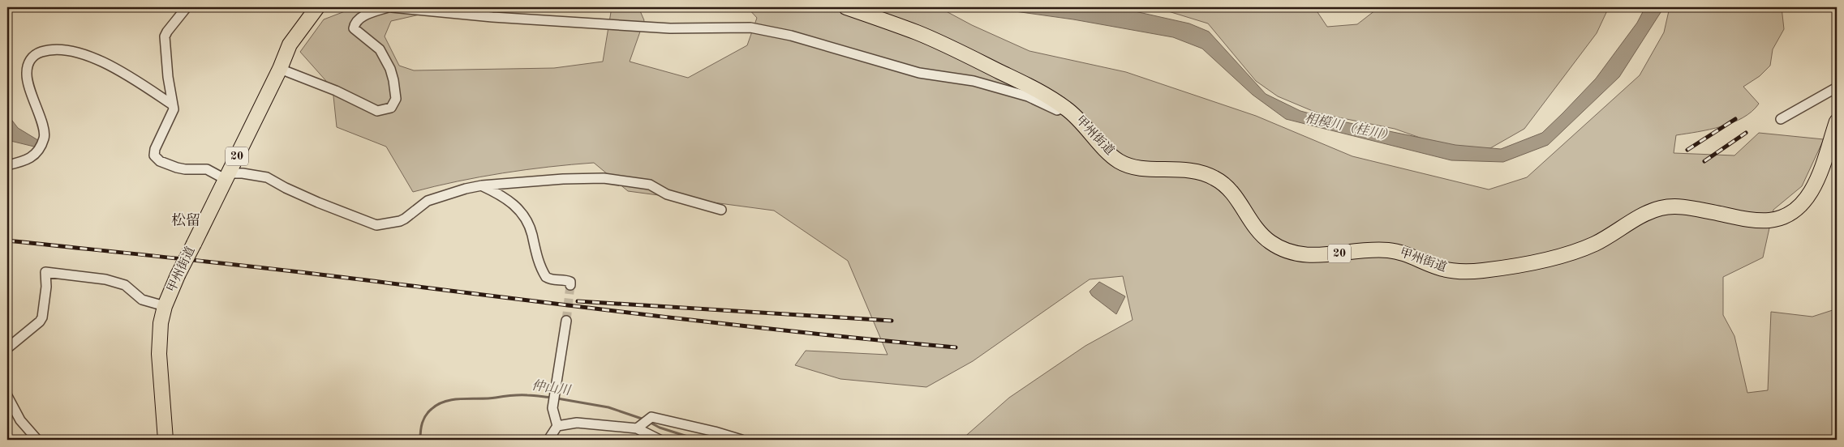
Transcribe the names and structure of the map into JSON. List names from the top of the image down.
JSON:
{
  "streets": {
    "highway": ["甲州街道", "20"]
  },
  "districts": ["松留"],
  "water": ["相模川（桂川）", "仲山川"]
}
